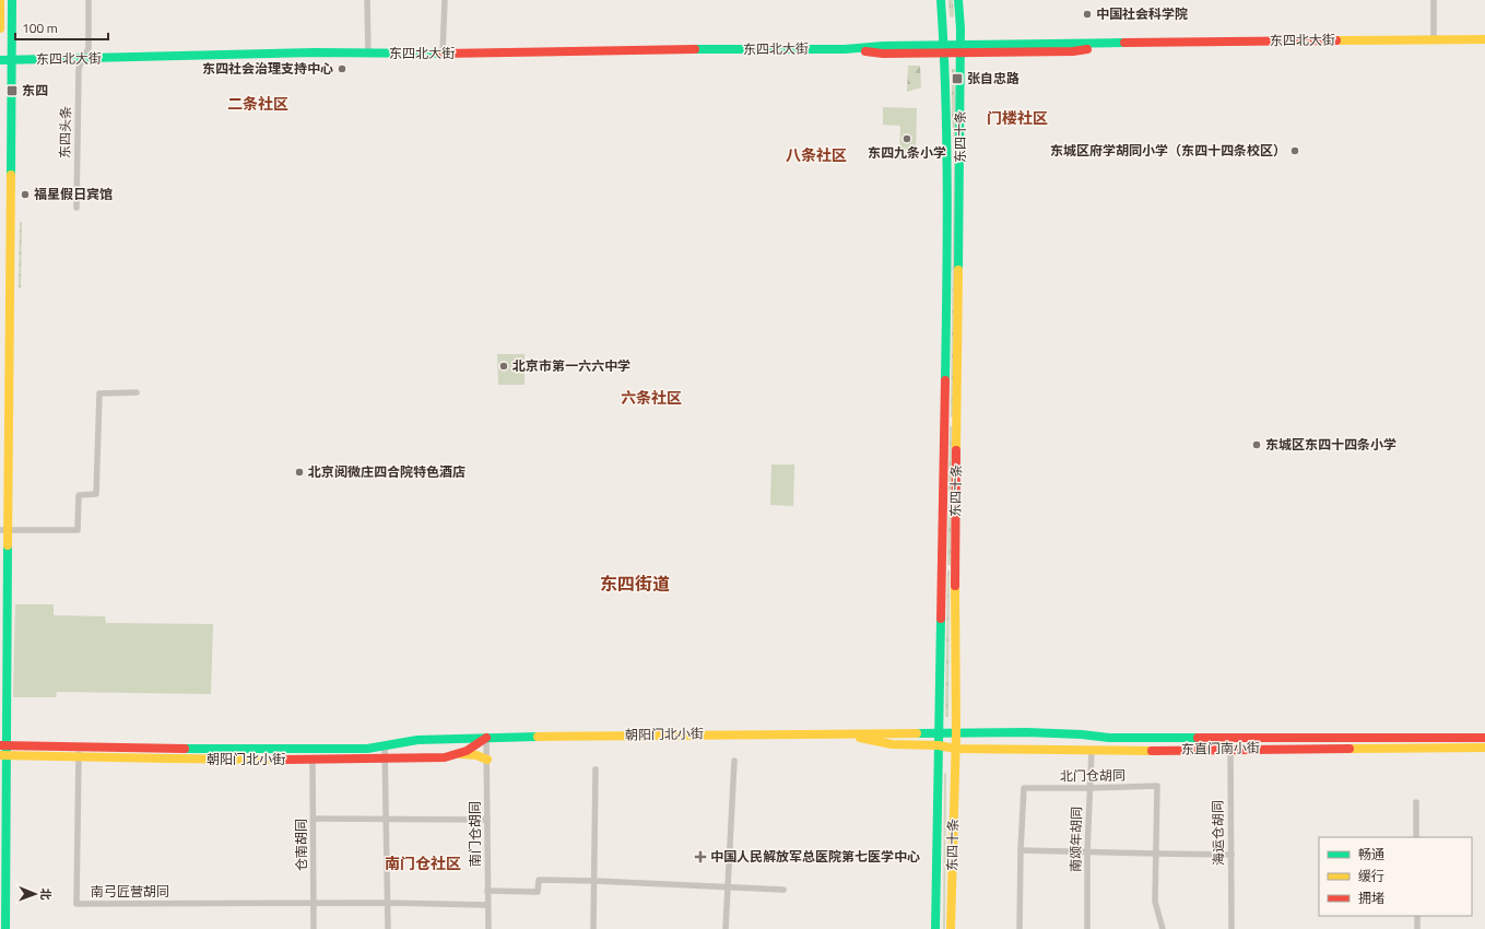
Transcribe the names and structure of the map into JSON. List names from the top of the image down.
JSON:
{
  "streets": {
    "main road": [
      "东四北大街",
      "东四十条",
      "朝阳门北小街",
      "东直门南小街"
    ],
    "street": [
      "东四头条",
      "北门仓胡同",
      "海运仓胡同",
      "南门仓胡同",
      "南颂年胡同",
      "仓南胡同",
      "南弓匠营胡同"
    ]
  },
  "crossings": [
    ["东四北大街", "东四头条"],
    ["东四北大街", "东四十条"],
    ["东四十条", "朝阳门北小街"],
    ["东四十条", "东直门南小街"],
    ["朝阳门北小街", "东直门南小街"],
    ["朝阳门北小街", "南门仓胡同"],
    ["朝阳门北小街", "仓南胡同"],
    ["朝阳门北小街", "南弓匠营胡同"],
    ["东直门南小街", "海运仓胡同"],
    ["东直门南小街", "南颂年胡同"],
    ["北门仓胡同", "南颂年胡同"],
    ["仓南胡同", "南弓匠营胡同"]
  ],
  "districts": [
    "二条社区",
    "门楼社区",
    "八条社区",
    "六条社区",
    "东四街道",
    "南门仓社区"
  ],
  "places": {
    "other": [
      "中国社会科学院",
      "东四社会治理支持中心",
      "东四九条小学",
      "东城区府学胡同小学（东四十四条校区）",
      "福星假日宾馆",
      "北京市第一六六中学",
      "东城区东四十四条小学",
      "北京阅微庄四合院特色酒店"
    ],
    "transit": ["张自忠路", "东四"],
    "health": ["中国人民解放军总医院第七医学中心"]
  },
  "legend": ["畅通", "缓行", "拥堵"],
  "scale_bar": "100 m",
  "north": "right"
}
